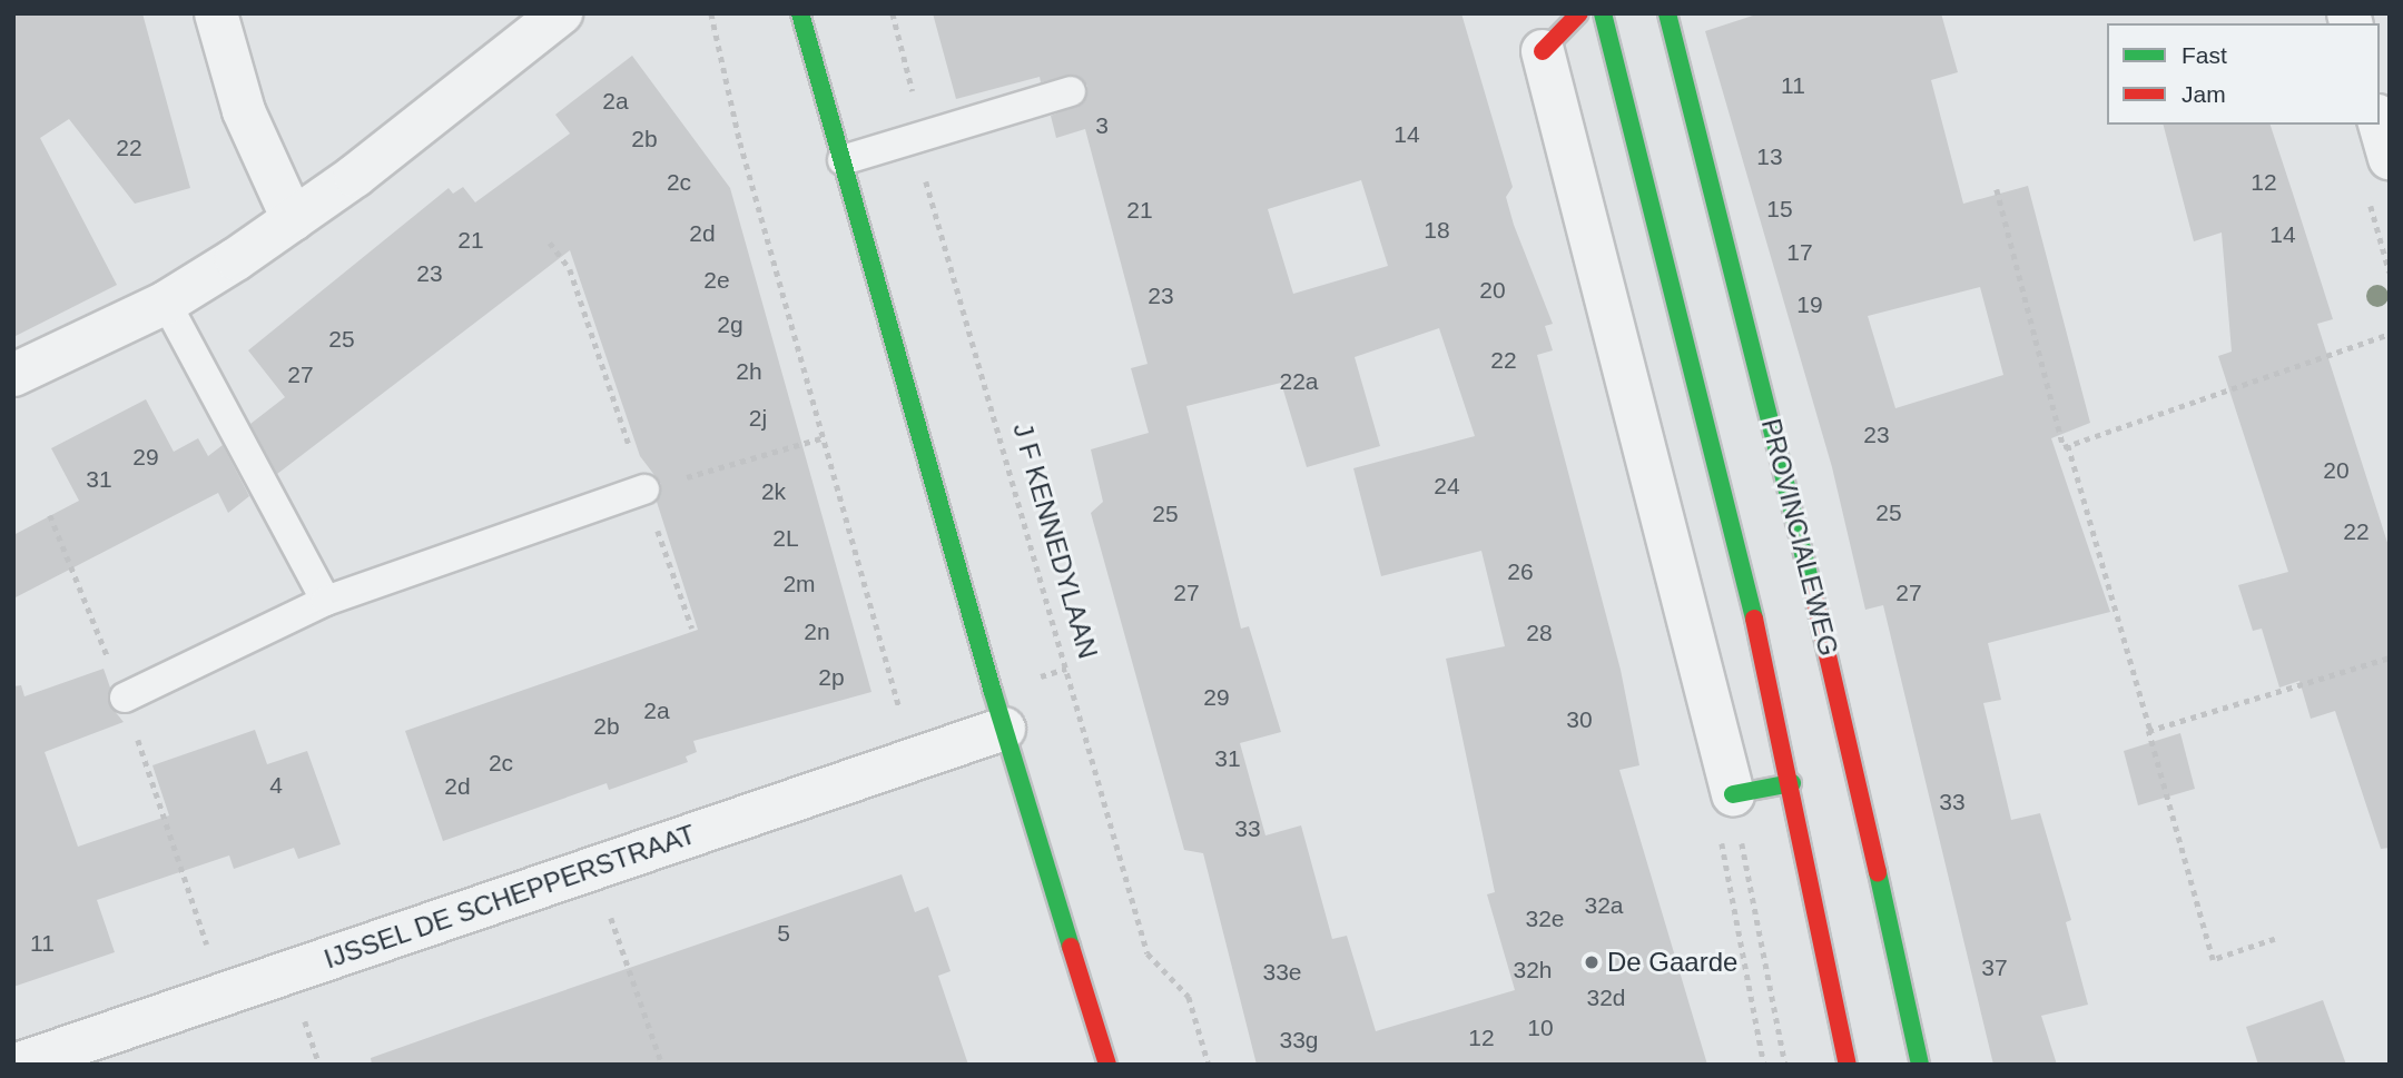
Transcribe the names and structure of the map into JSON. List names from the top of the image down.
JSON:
{
  "streets": {
    "street": ["PROVINCIALEWEG", "IJSSEL DE SCHEPPERSTRAAT"],
    "path": ["J F KENNEDYLAAN"]
  },
  "places": ["De Gaarde"],
  "house_numbers": [
    "11",
    "2a",
    "3",
    "14",
    "2b",
    "22",
    "13",
    "2c",
    "12",
    "15",
    "21",
    "18",
    "2d",
    "14",
    "21",
    "17",
    "23",
    "2e",
    "20",
    "23",
    "19",
    "2g",
    "25",
    "22",
    "2h",
    "27",
    "22a",
    "2j",
    "23",
    "29",
    "20",
    "31",
    "24",
    "2k",
    "25",
    "25",
    "22",
    "2L",
    "26",
    "2m",
    "27",
    "27",
    "2n",
    "28",
    "2p",
    "29",
    "2a",
    "30",
    "2b",
    "31",
    "2c",
    "4",
    "2d",
    "33",
    "33",
    "32a",
    "32e",
    "5",
    "11",
    "37",
    "32h",
    "33e",
    "32d",
    "10",
    "12",
    "33g"
  ],
  "legend": ["Fast", "Jam"]
}
